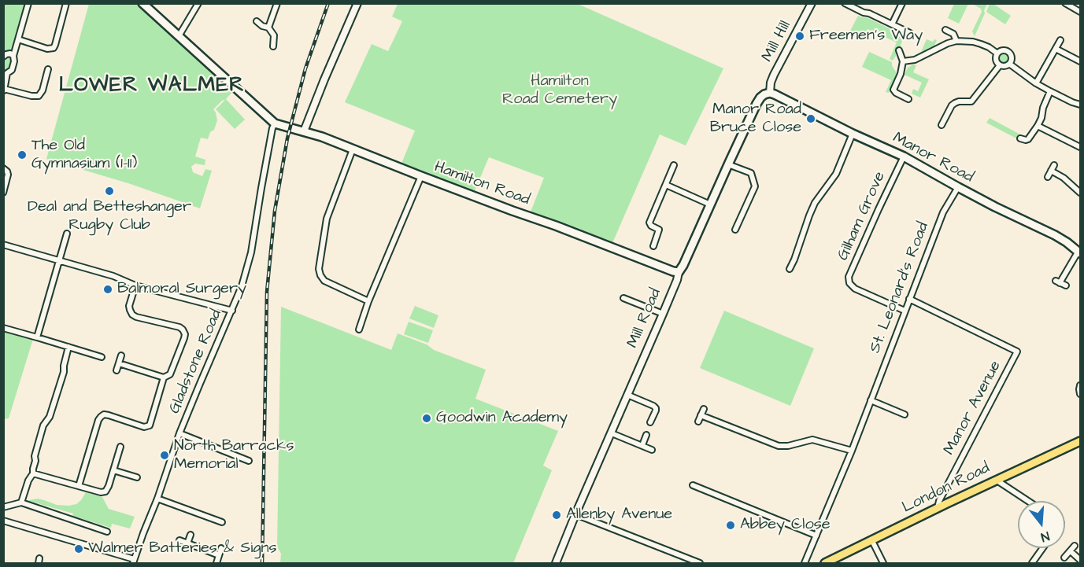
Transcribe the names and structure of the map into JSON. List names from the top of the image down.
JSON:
{
  "streets": {
    "main road": [
      "Manor Road",
      "Hamilton Road",
      "Mill Road",
      "London Road"
    ],
    "street": [
      "Mill Hill",
      "Gilham Grove",
      "St. Leonard's Road",
      "Gladstone Road",
      "Manor Avenue"
    ]
  },
  "crossings": [
    ["Mill Hill", "Manor Road"],
    ["Mill Hill", "Mill Road"],
    ["Manor Road", "Gilham Grove"],
    ["Manor Road", "St. Leonard's Road"],
    ["Manor Road", "Mill Road"],
    ["Hamilton Road", "Mill Road"],
    ["Hamilton Road", "Gladstone Road"],
    ["Gilham Grove", "St. Leonard's Road"],
    ["St. Leonard's Road", "Manor Avenue"],
    ["Manor Avenue", "London Road"]
  ],
  "districts": ["LOWER WALMER"],
  "parks": ["Hamilton Road Cemetery"],
  "places": [
    "Freemen's Way",
    "Manor Road Bruce Close",
    "The Old Gymnasium (1-11)",
    "Deal and Betteshanger Rugby Club",
    "Balmoral Surgery",
    "Goodwin Academy",
    "North Barracks Memorial",
    "Allenby Avenue",
    "Abbey Close",
    "Walmer Batteries & Signs"
  ],
  "north": "bottom"
}
